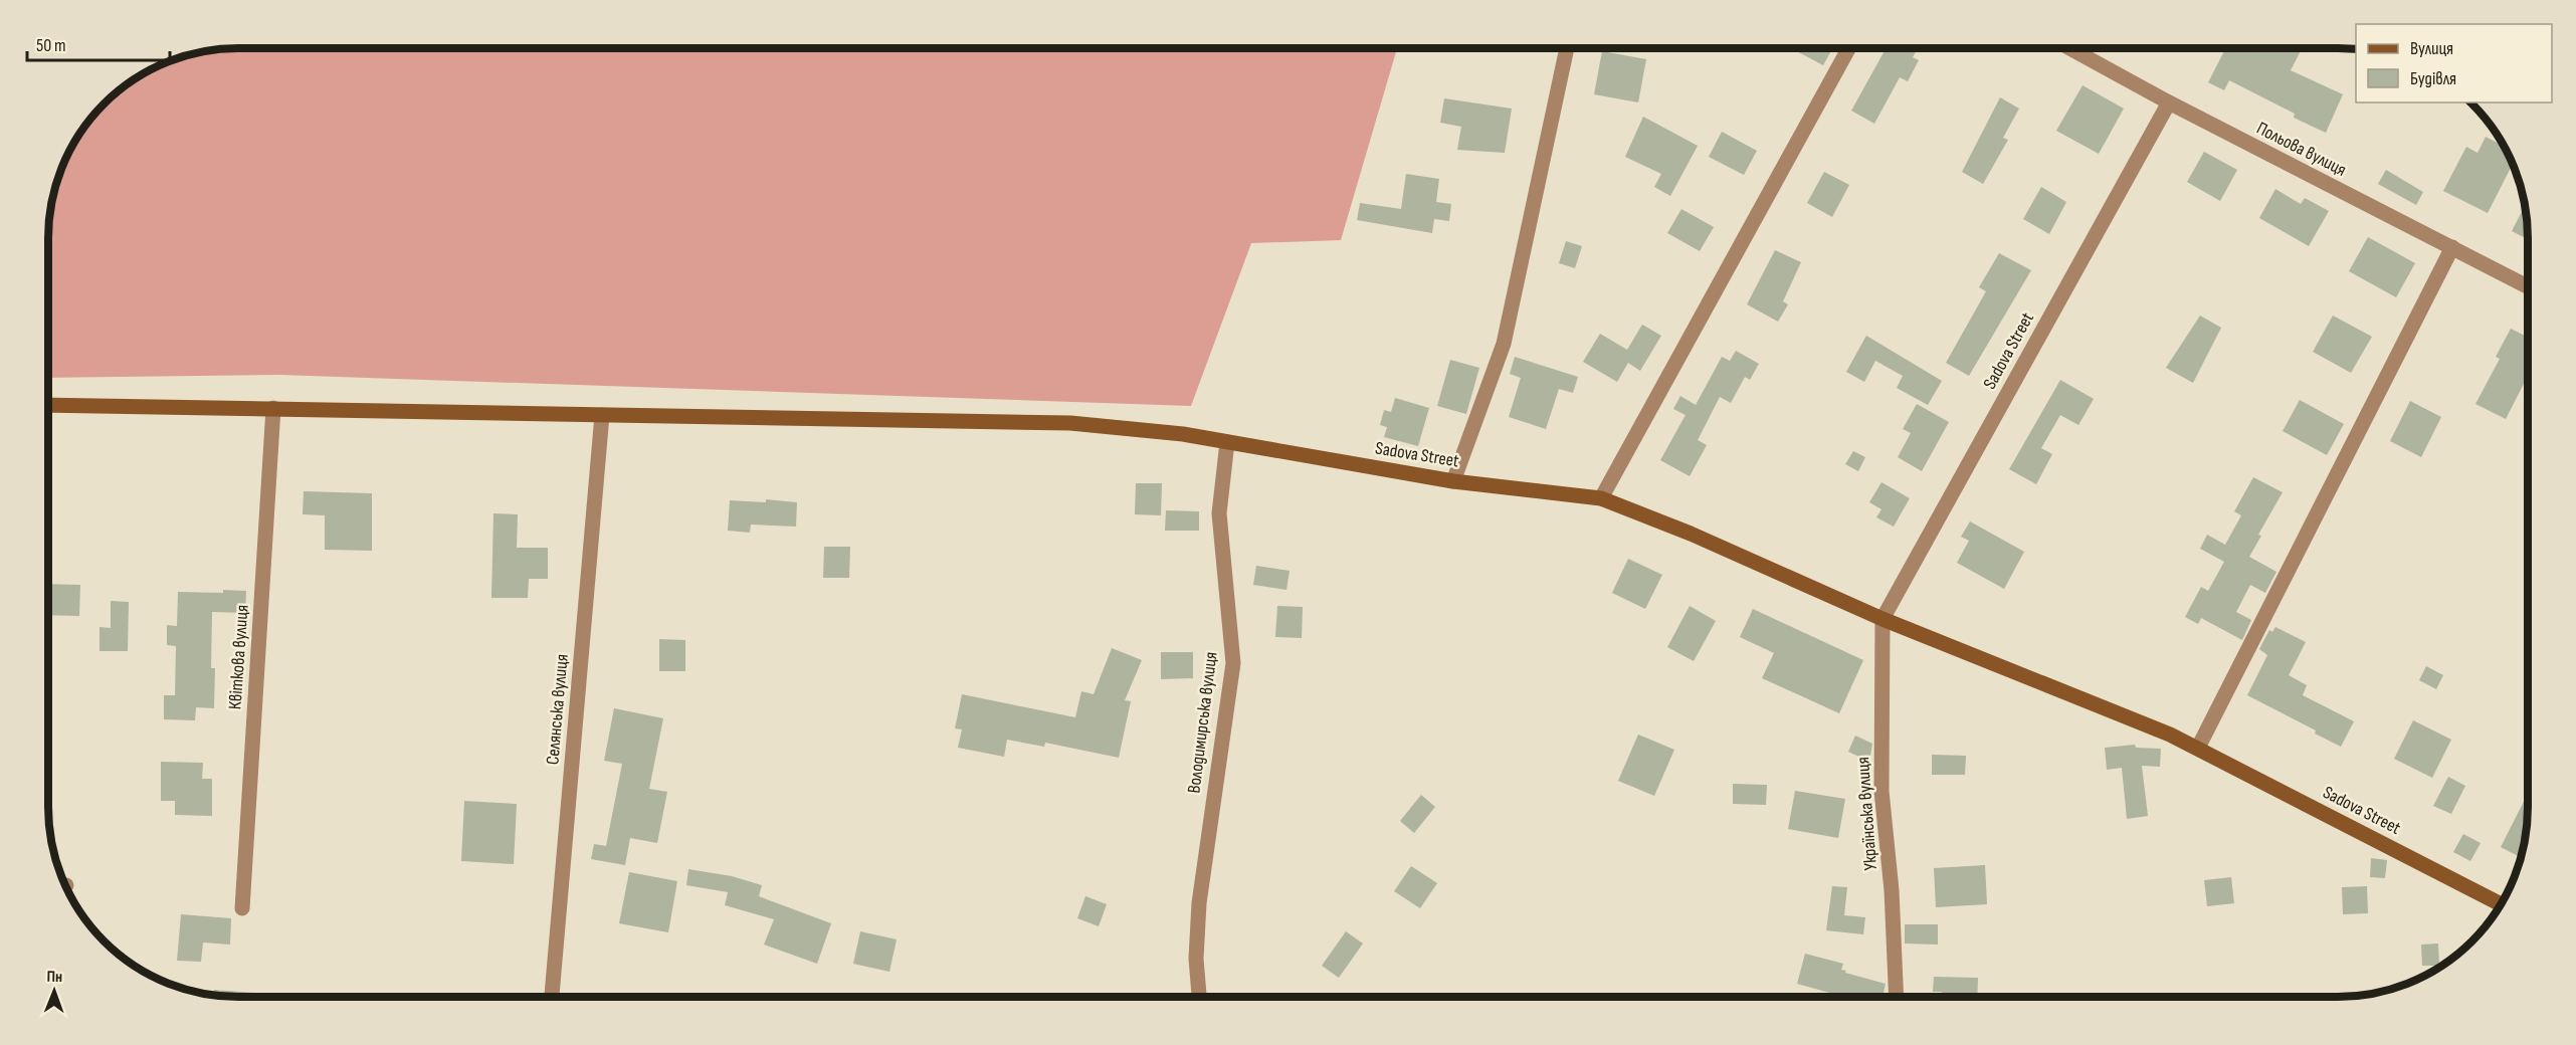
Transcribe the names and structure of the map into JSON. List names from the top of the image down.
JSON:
{
  "streets": {
    "street": [
      "Польова вулиця",
      "Sadova Street",
      "Квіткова вулиця",
      "Селянська вулиця",
      "Володимирська вулиця",
      "Українська вулиця"
    ]
  },
  "crossings": [
    ["Польова вулиця", "Sadova Street"],
    ["Sadova Street", "Квіткова вулиця"],
    ["Sadova Street", "Селянська вулиця"],
    ["Sadova Street", "Володимирська вулиця"],
    ["Sadova Street", "Українська вулиця"]
  ],
  "legend": ["Вулиця", "Будівля"],
  "scale_bar": "50 m",
  "north": "top"
}
